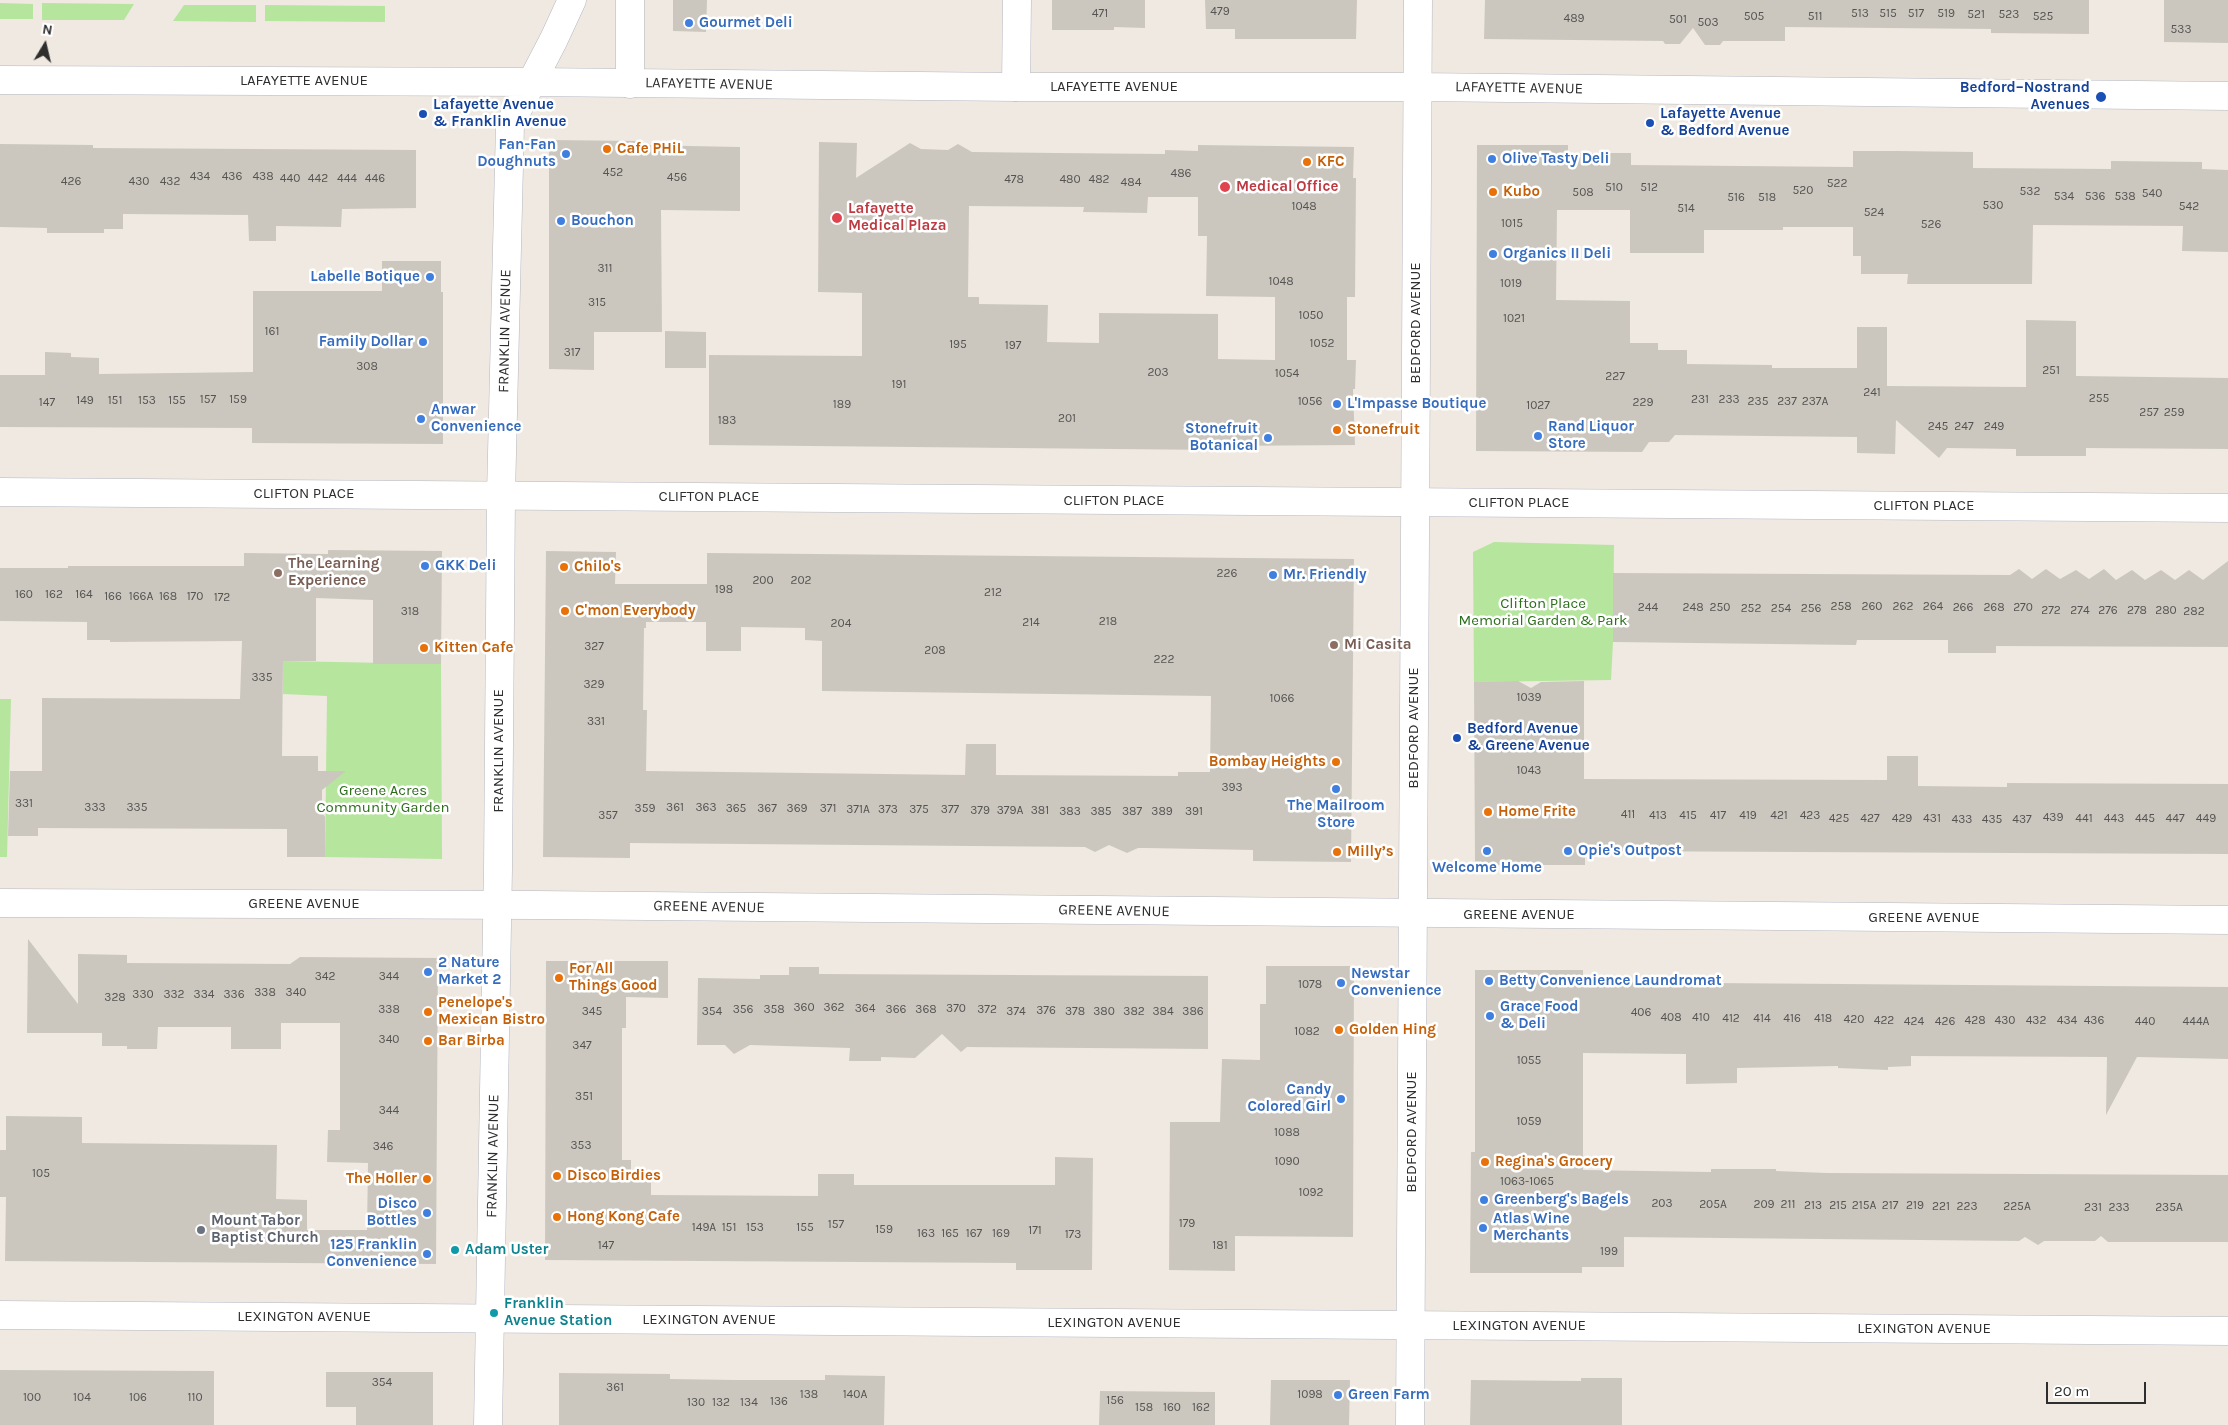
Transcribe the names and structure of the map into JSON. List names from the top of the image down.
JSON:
{
  "streets": {
    "street": [
      "LAFAYETTE AVENUE",
      "BEDFORD AVENUE",
      "FRANKLIN AVENUE",
      "CLIFTON PLACE",
      "GREENE AVENUE",
      "LEXINGTON AVENUE"
    ]
  },
  "crossings": [
    ["LAFAYETTE AVENUE", "BEDFORD AVENUE"],
    ["LAFAYETTE AVENUE", "FRANKLIN AVENUE"],
    ["BEDFORD AVENUE", "CLIFTON PLACE"],
    ["BEDFORD AVENUE", "GREENE AVENUE"],
    ["BEDFORD AVENUE", "LEXINGTON AVENUE"],
    ["FRANKLIN AVENUE", "CLIFTON PLACE"],
    ["FRANKLIN AVENUE", "GREENE AVENUE"],
    ["FRANKLIN AVENUE", "LEXINGTON AVENUE"]
  ],
  "parks": ["Clifton Place Memorial Garden & Park", "Greene Acres Community Garden"],
  "places": [
    "Gourmet Deli",
    "Bedford–Nostrand Avenues",
    "Lafayette Avenue & Franklin Avenue",
    "Lafayette Avenue & Bedford Avenue",
    "Cafe PHiL",
    "Fan-Fan Doughnuts",
    "Olive Tasty Deli",
    "KFC",
    "Medical Office",
    "Kubo",
    "Lafayette Medical Plaza",
    "Bouchon",
    "Organics II Deli",
    "Labelle Botique",
    "Family Dollar",
    "L'Impasse Boutique",
    "Anwar Convenience",
    "Stonefruit",
    "Rand Liquor Store",
    "Stonefruit Botanical",
    "GKK Deli",
    "Chilo's",
    "The Learning Experience",
    "Mr. Friendly",
    "C'mon Everybody",
    "Mi Casita",
    "Kitten Cafe",
    "Bedford Avenue & Greene Avenue",
    "Bombay Heights",
    "The Mailroom Store",
    "Home Frite",
    "Welcome Home",
    "Opie's Outpost",
    "Milly’s",
    "2 Nature Market 2",
    "For All Things Good",
    "Betty Convenience Laundromat",
    "Newstar Convenience",
    "Penelope's Mexican Bistro",
    "Grace Food & Deli",
    "Golden Hing",
    "Bar Birba",
    "Candy Colored Girl",
    "Regina's Grocery",
    "Disco Birdies",
    "The Holler",
    "Greenberg's Bagels",
    "Disco Bottles",
    "Hong Kong Cafe",
    "Atlas Wine Merchants",
    "Mount Tabor Baptist Church",
    "Adam Uster",
    "125 Franklin Convenience",
    "Franklin Avenue Station",
    "Green Farm"
  ],
  "house_numbers": [
    "479",
    "471",
    "513",
    "515",
    "517",
    "519",
    "521",
    "523",
    "505",
    "511",
    "525",
    "489",
    "501",
    "503",
    "533",
    "452",
    "486",
    "434",
    "436",
    "438",
    "456",
    "440",
    "442",
    "444",
    "446",
    "478",
    "480",
    "482",
    "426",
    "430",
    "432",
    "484",
    "522",
    "510",
    "512",
    "520",
    "532",
    "508",
    "540",
    "534",
    "536",
    "538",
    "516",
    "518",
    "530",
    "1048",
    "542",
    "514",
    "524",
    "1015",
    "526",
    "311",
    "1048",
    "1019",
    "315",
    "1050",
    "1021",
    "161",
    "1052",
    "195",
    "197",
    "317",
    "308",
    "251",
    "203",
    "1054",
    "227",
    "191",
    "241",
    "255",
    "157",
    "159",
    "231",
    "233",
    "149",
    "151",
    "153",
    "155",
    "1056",
    "235",
    "237",
    "237A",
    "147",
    "229",
    "189",
    "1027",
    "257",
    "259",
    "201",
    "183",
    "245",
    "247",
    "249",
    "226",
    "200",
    "202",
    "198",
    "212",
    "160",
    "162",
    "164",
    "166",
    "166A",
    "168",
    "170",
    "172",
    "258",
    "260",
    "262",
    "264",
    "244",
    "248",
    "250",
    "266",
    "268",
    "270",
    "252",
    "254",
    "256",
    "272",
    "274",
    "276",
    "278",
    "280",
    "318",
    "282",
    "218",
    "214",
    "204",
    "327",
    "208",
    "222",
    "335",
    "329",
    "1039",
    "1066",
    "331",
    "1043",
    "393",
    "331",
    "333",
    "335",
    "361",
    "363",
    "359",
    "365",
    "367",
    "369",
    "371",
    "371A",
    "373",
    "375",
    "377",
    "379",
    "379A",
    "381",
    "383",
    "385",
    "387",
    "389",
    "391",
    "411",
    "357",
    "413",
    "415",
    "417",
    "419",
    "421",
    "423",
    "439",
    "425",
    "427",
    "429",
    "431",
    "441",
    "443",
    "445",
    "447",
    "449",
    "433",
    "435",
    "437",
    "342",
    "344",
    "1078",
    "338",
    "340",
    "330",
    "332",
    "334",
    "336",
    "328",
    "360",
    "362",
    "364",
    "370",
    "338",
    "356",
    "358",
    "366",
    "368",
    "372",
    "376",
    "345",
    "354",
    "374",
    "378",
    "380",
    "382",
    "384",
    "386",
    "406",
    "408",
    "410",
    "412",
    "414",
    "416",
    "418",
    "420",
    "422",
    "428",
    "430",
    "432",
    "434",
    "436",
    "424",
    "426",
    "440",
    "444A",
    "1082",
    "340",
    "347",
    "1055",
    "351",
    "344",
    "1059",
    "1088",
    "353",
    "346",
    "1090",
    "105",
    "1063-1065",
    "1092",
    "203",
    "205A",
    "209",
    "211",
    "213",
    "215",
    "215A",
    "217",
    "219",
    "221",
    "223",
    "225A",
    "231",
    "233",
    "235A",
    "179",
    "157",
    "149A",
    "151",
    "153",
    "155",
    "159",
    "171",
    "163",
    "165",
    "167",
    "169",
    "173",
    "147",
    "181",
    "199",
    "354",
    "361",
    "138",
    "140A",
    "1098",
    "100",
    "104",
    "106",
    "110",
    "156",
    "136",
    "130",
    "132",
    "134",
    "158",
    "160",
    "162"
  ],
  "scale_bar": "20 m",
  "north": "top"
}
